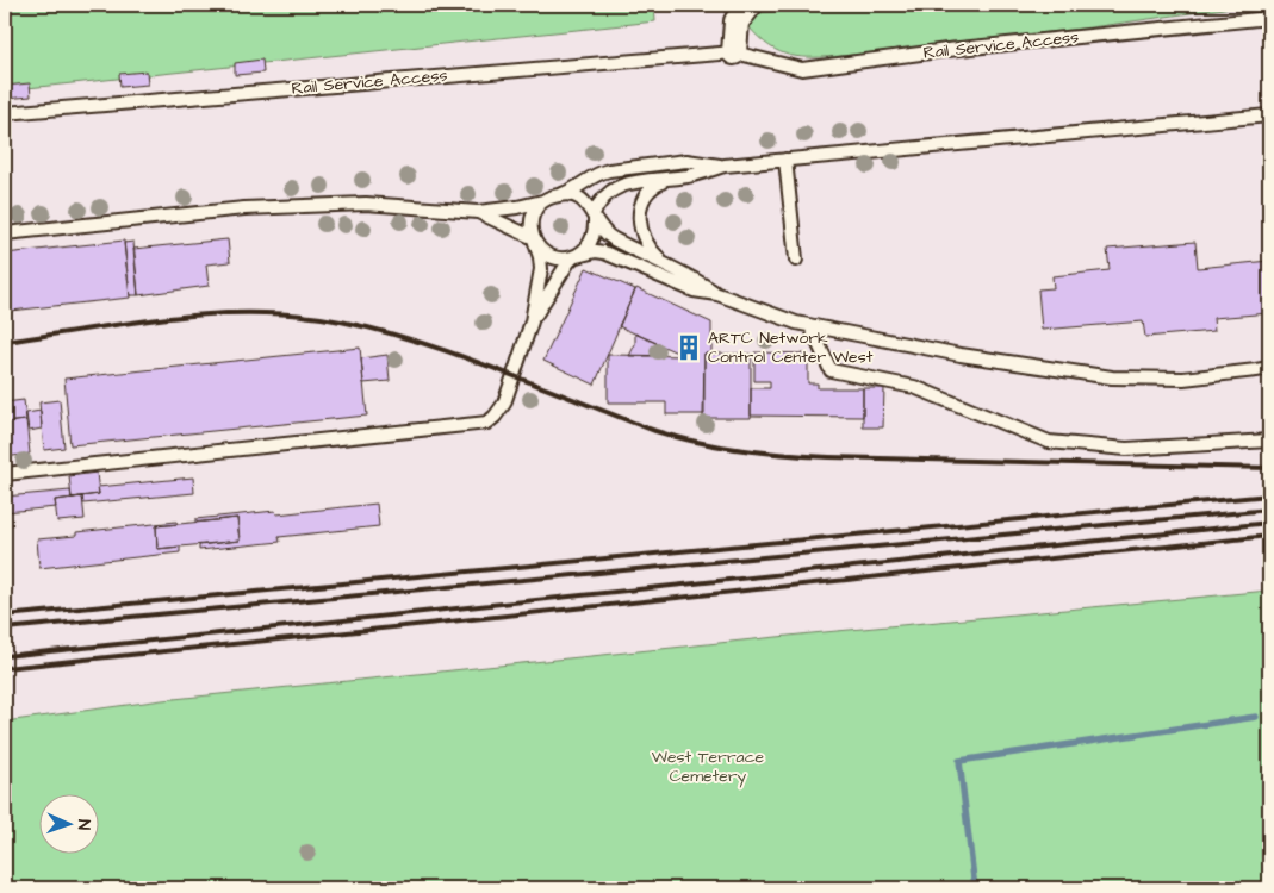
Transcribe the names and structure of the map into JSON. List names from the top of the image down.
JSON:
{
  "streets": {
    "lane": ["Rail Service Access"]
  },
  "parks": ["West Terrace Cemetery"],
  "places": {
    "building": ["ARTC Network Control Center West"]
  },
  "north": "right"
}
